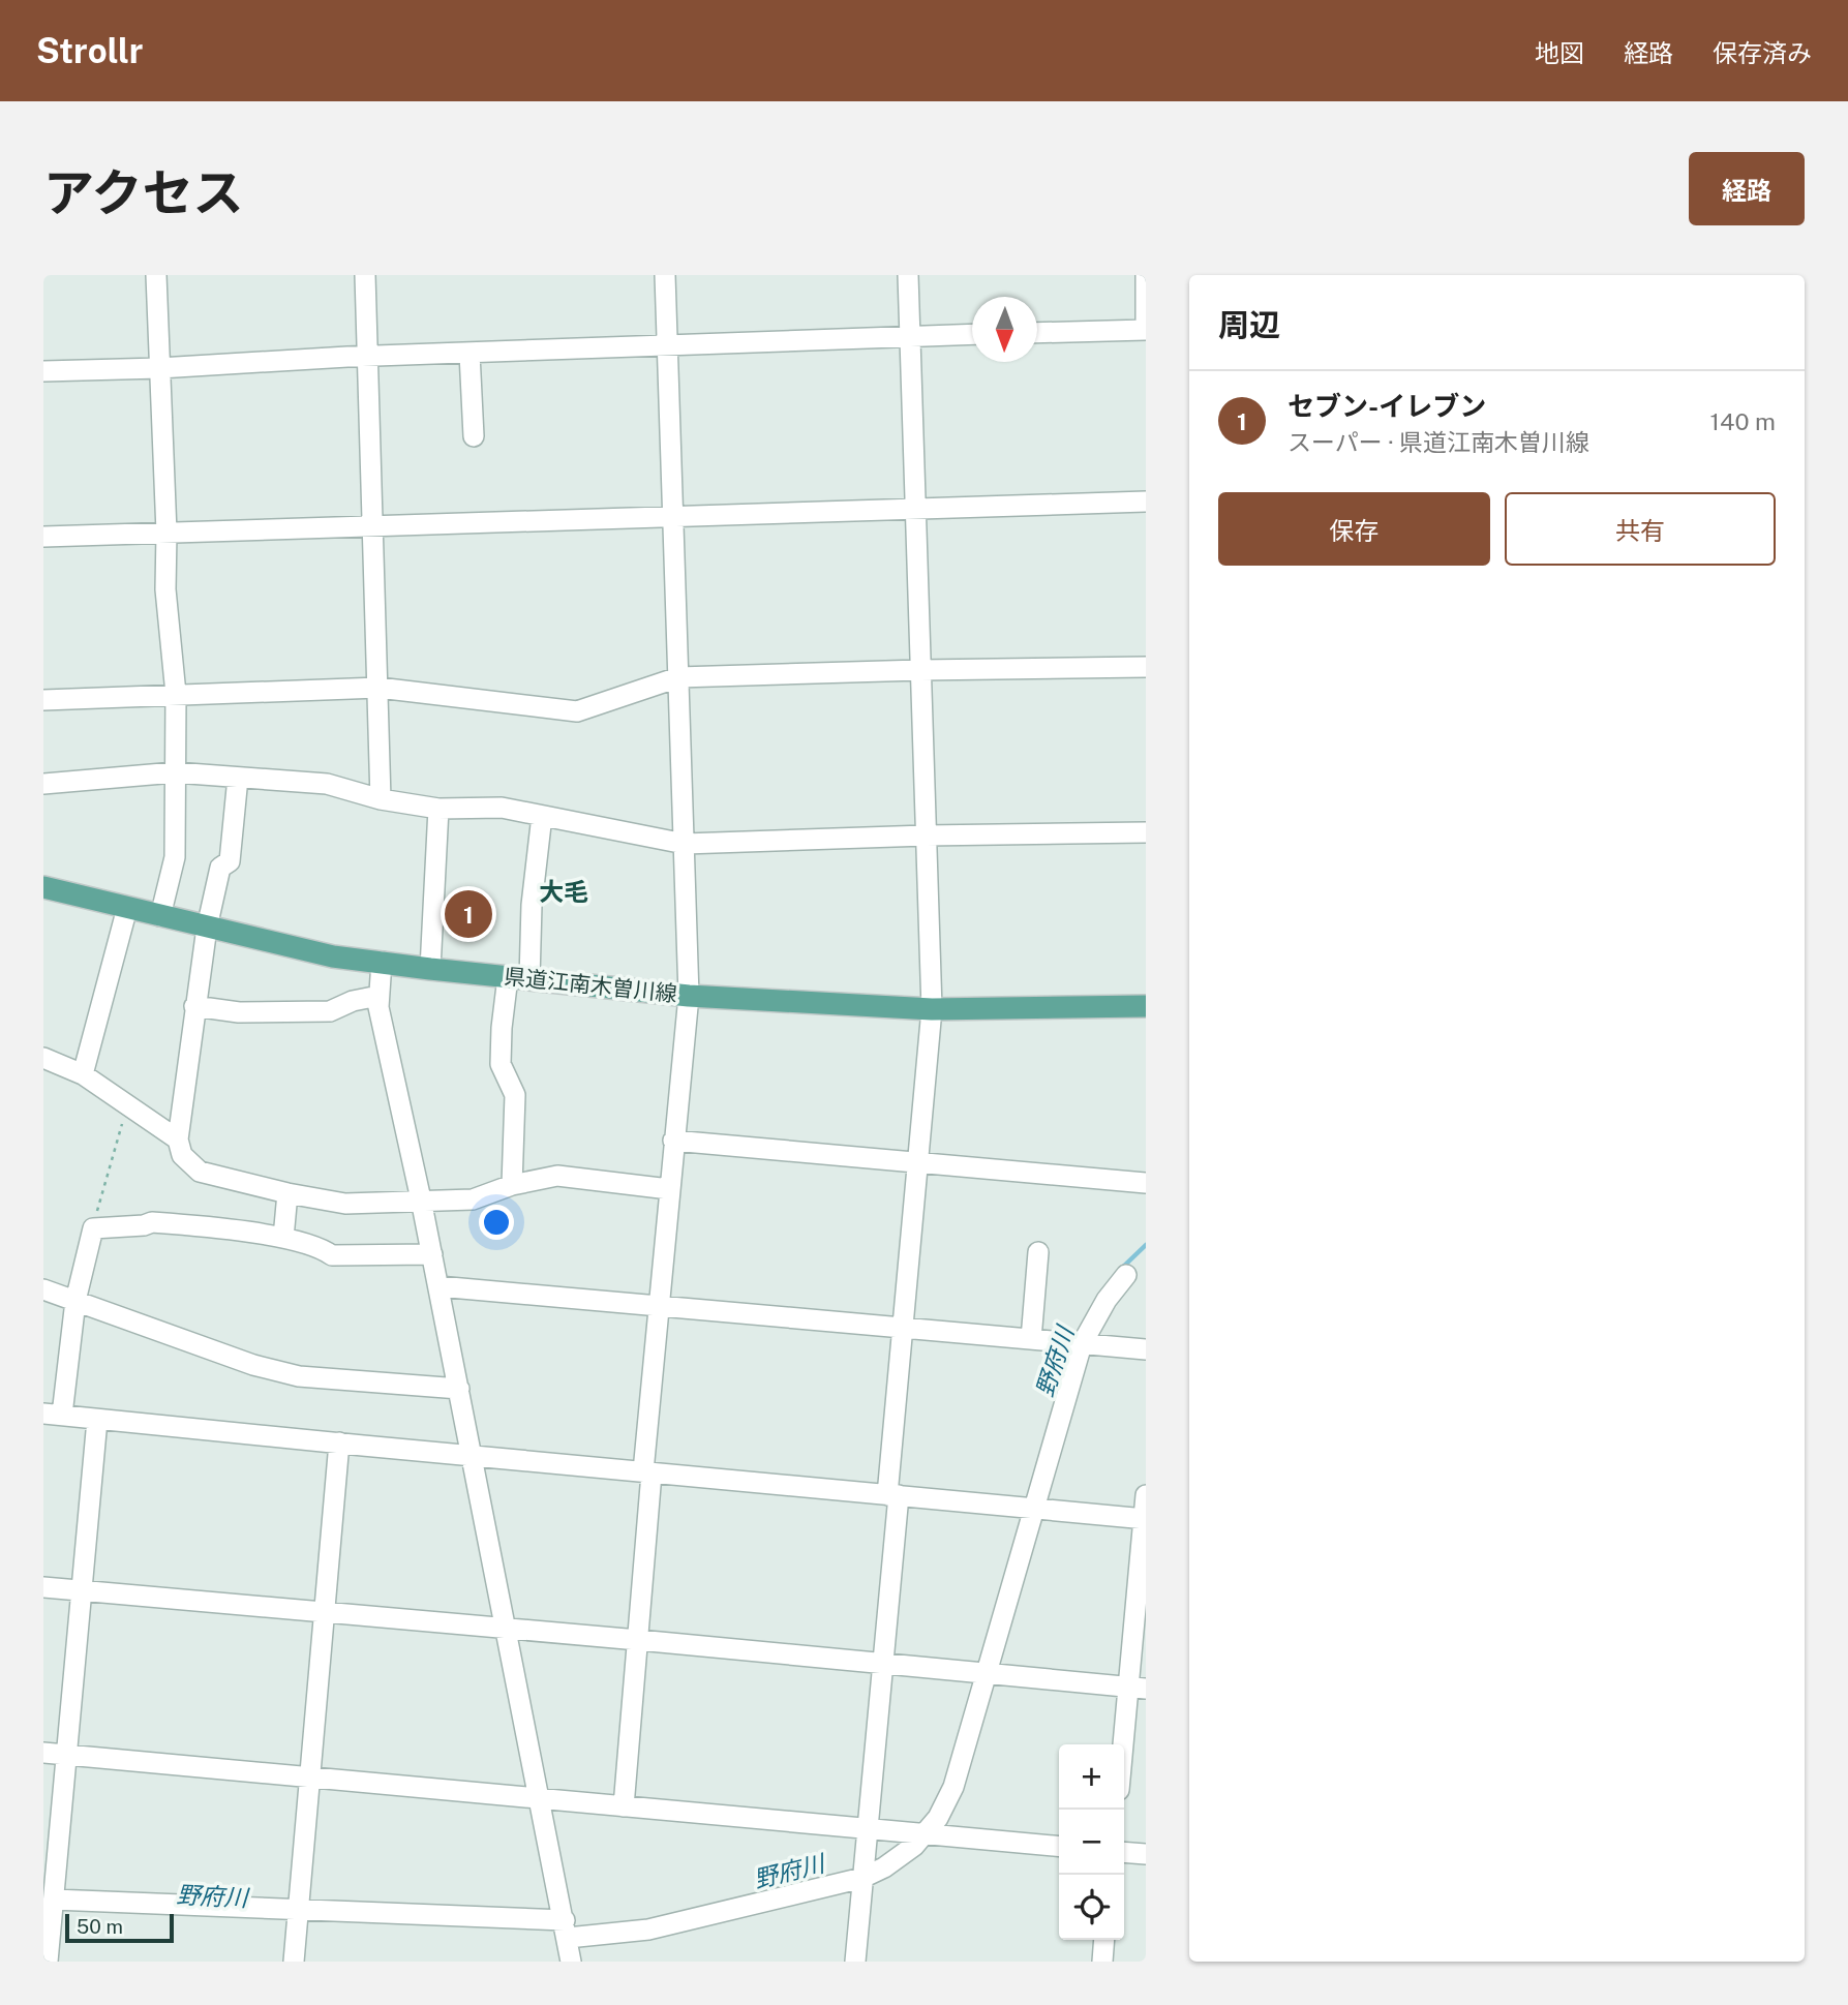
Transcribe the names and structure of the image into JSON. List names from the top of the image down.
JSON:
{
  "streets": {
    "main road": ["県道江南木曽川線"]
  },
  "districts": ["大毛"],
  "water": ["野府川"],
  "scale_bar": "50 m",
  "north": "bottom",
  "page": {
    "header": "Strollr",
    "nav": ["地図", "経路", "保存済み"],
    "title": "アクセス",
    "buttons": [
      "経路",
      ["保存", "共有"]
    ],
    "heading": "周辺",
    "list": [
      {
        "mark": "1",
        "name": "セブン-イレブン",
        "note": "スーパー · 県道江南木曽川線",
        "value": "140 m"
      }
    ],
    "pins": "1",
    "map_buttons": ["+", "−"],
    "scale": "50 m"
  }
}
